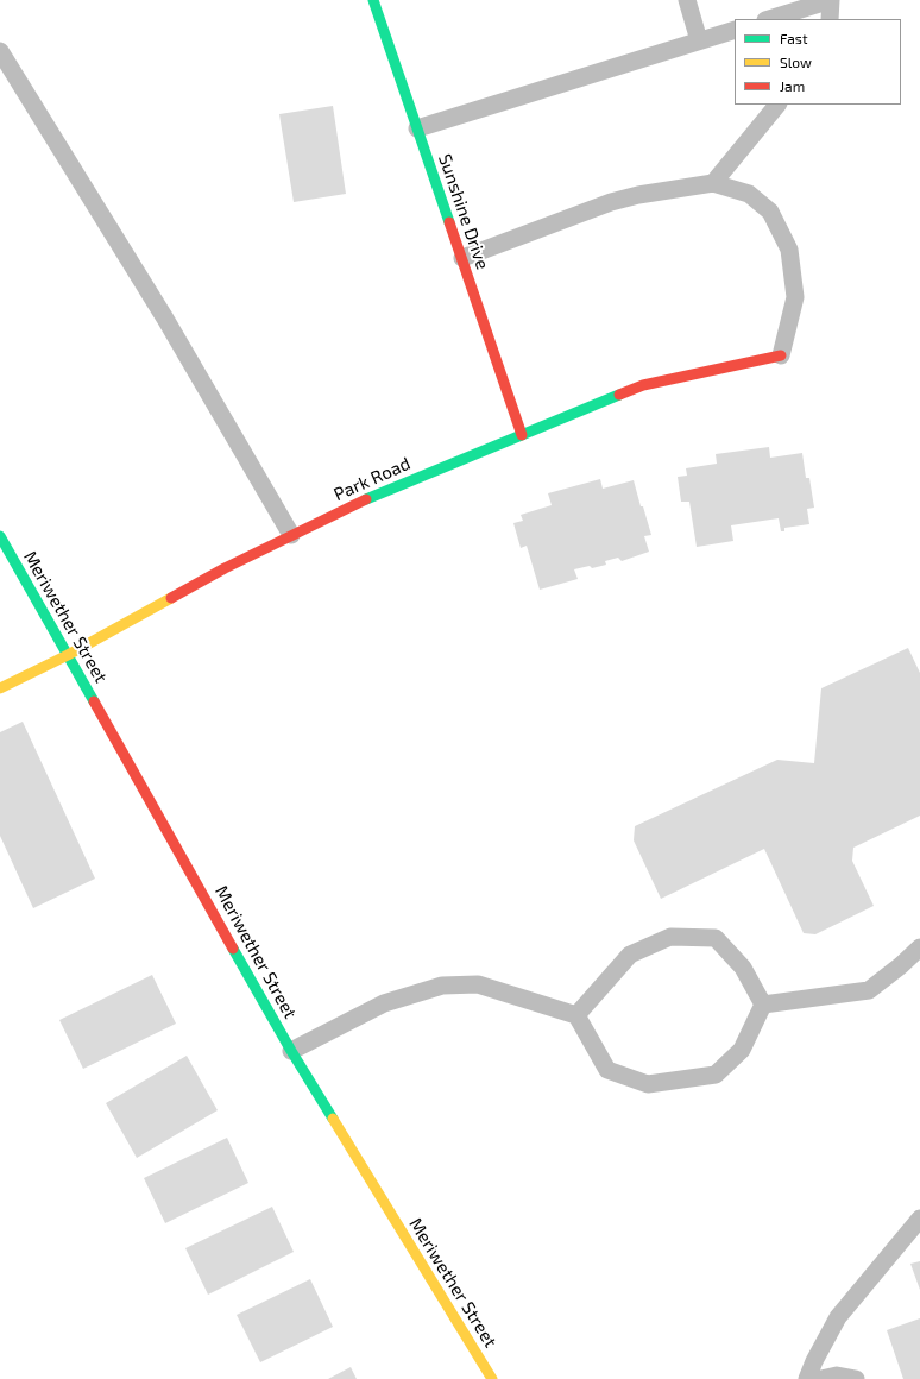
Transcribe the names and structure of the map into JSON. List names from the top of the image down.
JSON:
{
  "streets": {
    "street": ["Sunshine Drive", "Park Road", "Meriwether Street"]
  },
  "crossings": [
    ["Sunshine Drive", "Park Road"],
    ["Park Road", "Meriwether Street"]
  ],
  "legend": ["Fast", "Slow", "Jam"]
}
